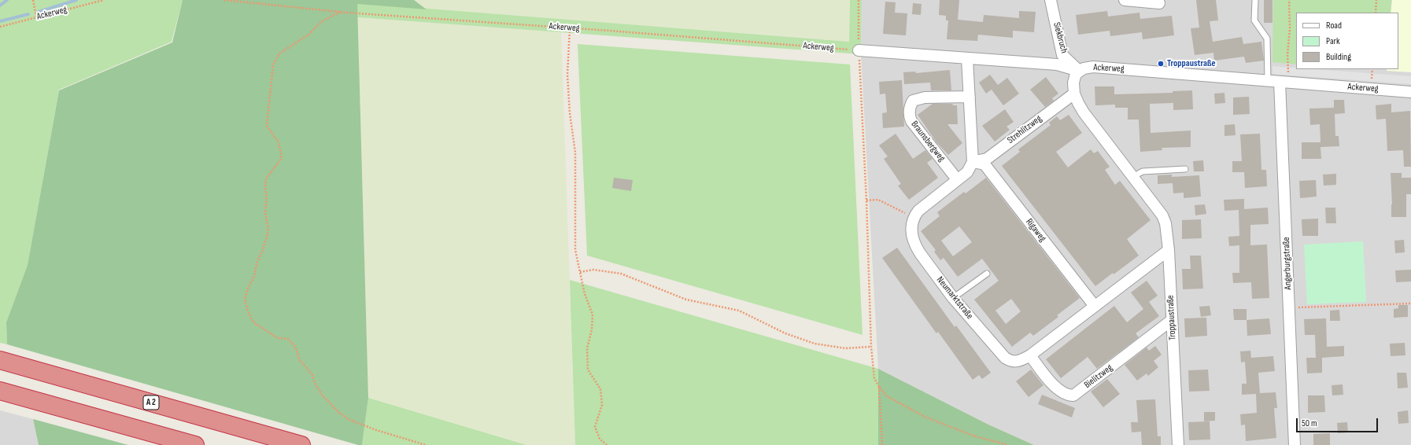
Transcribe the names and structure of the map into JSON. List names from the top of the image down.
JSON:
{
  "streets": {
    "highway": ["A 2"],
    "street": [
      "Ackerweg",
      "Siekbruch",
      "Strehlitzweg",
      "Braunsbergweg",
      "Rigaweg",
      "Angerburgstraße",
      "Neumarktstraße",
      "Troppaustraße",
      "Bielitzweg"
    ]
  },
  "crossings": [
    ["Ackerweg", "Siekbruch"],
    ["Ackerweg", "Angerburgstraße"],
    ["Ackerweg", "Troppaustraße"],
    ["Siekbruch", "Troppaustraße"],
    ["Strehlitzweg", "Rigaweg"],
    ["Strehlitzweg", "Troppaustraße"],
    ["Rigaweg", "Neumarktstraße"],
    ["Neumarktstraße", "Troppaustraße"],
    ["Neumarktstraße", "Bielitzweg"],
    ["Troppaustraße", "Bielitzweg"]
  ],
  "places": ["Troppaustraße"],
  "legend": ["Road", "Park", "Building"],
  "scale_bar": "50 m"
}
